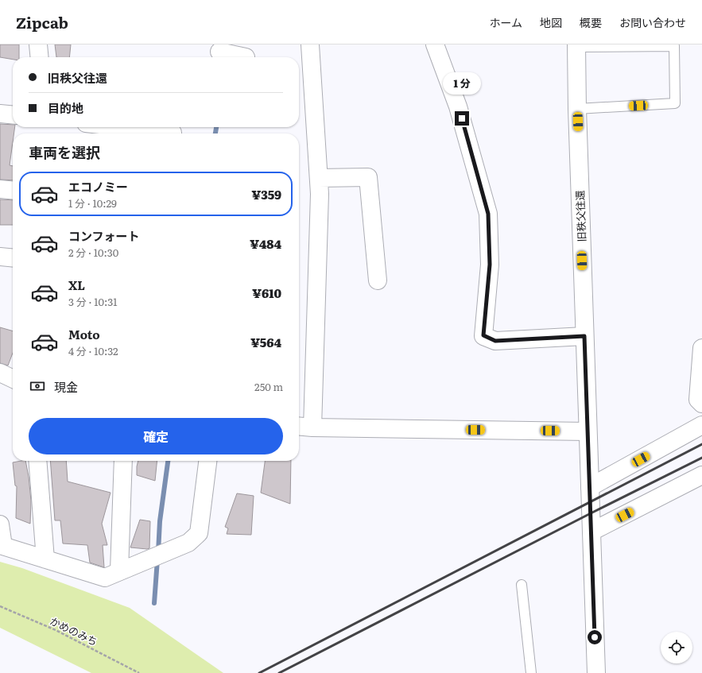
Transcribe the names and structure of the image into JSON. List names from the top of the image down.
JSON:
{
  "streets": {
    "street": ["旧秩父往還"],
    "path": ["かめのみち"]
  },
  "page": {
    "header": "Zipcab",
    "nav": [
      "ホーム",
      "地図",
      "概要",
      "お問い合わせ"
    ],
    "banner": ["旧秩父往還", "目的地"],
    "bubble": "1 分",
    "heading": "車両を選択",
    "list": [
      {
        "name": "エコノミー",
        "note": "1 分 · 10:29",
        "value": "¥359"
      },
      {
        "name": "コンフォート",
        "note": "2 分 · 10:30",
        "value": "¥484"
      },
      {
        "name": "XL",
        "note": "3 分 · 10:31",
        "value": "¥610"
      },
      {
        "name": "Moto",
        "note": "4 分 · 10:32",
        "value": "¥564"
      }
    ],
    "pay": ["現金", "250 m"],
    "buttons": "確定"
  }
}
